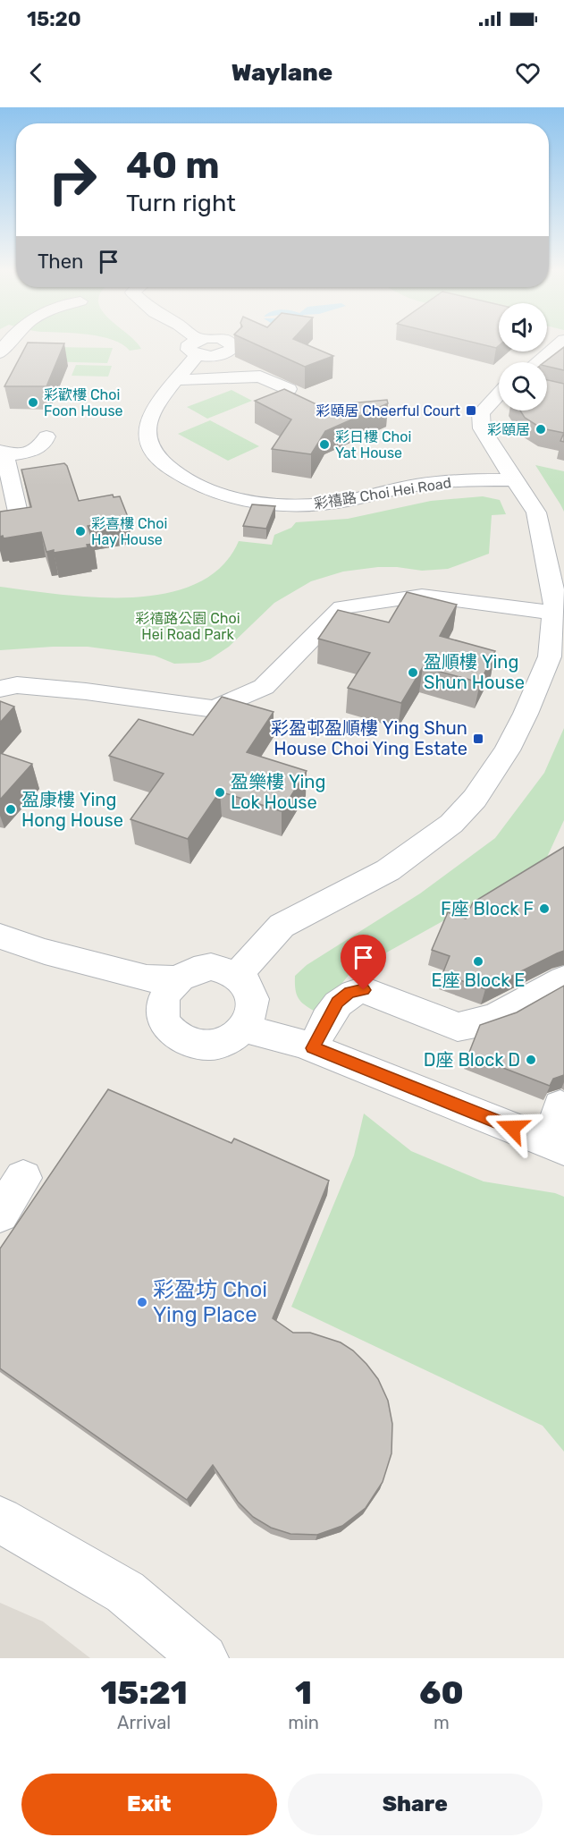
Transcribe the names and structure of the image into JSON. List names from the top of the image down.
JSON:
{
  "streets": {
    "street": ["彩禧路 Choi Hei Road"]
  },
  "parks": ["彩禧路公園 Choi Hei Road Park"],
  "places": {
    "other": [
      "彩歡樓 Choi Foon House",
      "彩頤居",
      "彩日樓 Choi Yat House",
      "彩喜樓 Choi Hay House",
      "盈順樓 Ying Shun House",
      "盈樂樓 Ying Lok House",
      "盈康樓 Ying Hong House",
      "F座 Block F",
      "E座 Block E",
      "D座 Block D",
      "彩盈坊 Choi Ying Place"
    ],
    "transit": ["彩頤居 Cheerful Court", "彩盈邨盈順樓 Ying Shun House Choi Ying Estate"]
  },
  "page": {
    "status": "15:20",
    "header": "Waylane",
    "turn": ["40 m", "Turn right"],
    "then": "Then",
    "eta": [
      "15:21",
      "Arrival",
      "1",
      "min",
      "60",
      "m"
    ],
    "buttons": ["Exit", "Share"]
  }
}
